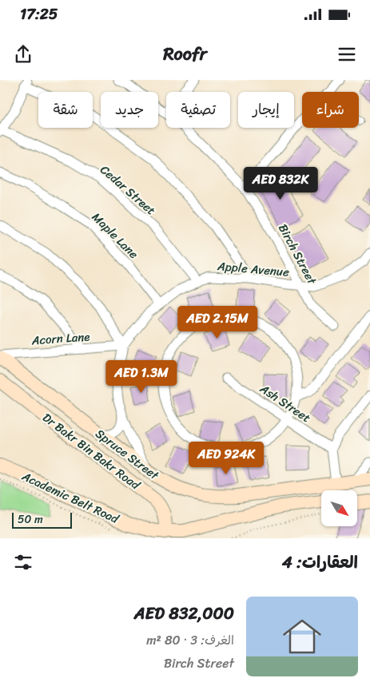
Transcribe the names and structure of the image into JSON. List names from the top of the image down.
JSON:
{
  "streets": {
    "street": [
      "Cedar Street",
      "Maple Lane",
      "Birch Street",
      "Apple Avenue",
      "Acorn Lane",
      "Ash Street",
      "Dr Bakr Bin Bakr Road",
      "Spruce Street",
      "Academic Belt Road"
    ]
  },
  "crossings": [
    ["Cedar Street", "Apple Avenue"],
    ["Maple Lane", "Apple Avenue"],
    ["Birch Street", "Apple Avenue"],
    ["Apple Avenue", "Acorn Lane"],
    ["Apple Avenue", "Spruce Street"],
    ["Acorn Lane", "Spruce Street"],
    ["Dr Bakr Bin Bakr Road", "Academic Belt Road"]
  ],
  "scale_bar": "50 m",
  "north": "bottom right",
  "page": {
    "status": "17:25",
    "header": "Roofr",
    "chip": [
      "شراء",
      "إيجار",
      "تصفية",
      "جديد",
      "شقة"
    ],
    "price": [
      "AED 832K",
      "AED 2.15M",
      "AED 1.3M",
      "AED 924K"
    ],
    "scale": "50 m",
    "heading": "العقارات: 4",
    "list": [
      {
        "name": "AED 832,000",
        "note": "الغرف: 3 · 80 m² · Birch Street"
      }
    ]
  }
}
